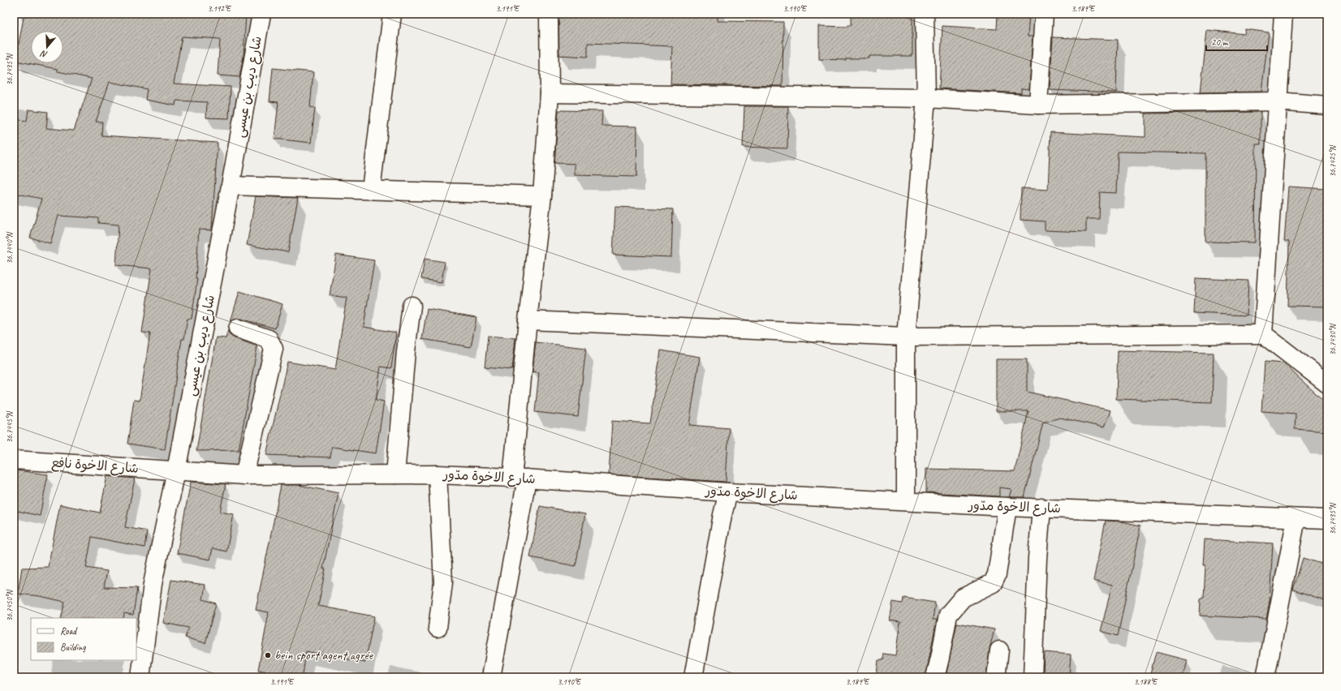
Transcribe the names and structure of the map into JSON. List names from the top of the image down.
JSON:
{
  "streets": {
    "street": ["شارع ديب بن عيسى", "شارع الاخوة نافع", "شارع الاخوة مدّور"]
  },
  "crossings": [
    ["شارع ديب بن عيسى", "شارع الاخوة نافع"],
    ["شارع ديب بن عيسى", "شارع الاخوة مدّور"],
    ["شارع الاخوة نافع", "شارع الاخوة مدّور"]
  ],
  "places": ["bein sport agent agrée"],
  "legend": ["Road", "Building"],
  "scale_bar": "20 m",
  "north": "bottom",
  "coordinates": [
    "3.192°E",
    "3.191°E",
    "3.190°E",
    "3.189°E",
    "36.7435°N",
    "36.7425°N",
    "36.7440°N",
    "36.7430°N",
    "36.7445°N",
    "36.7450°N",
    "3.188°E"
  ]
}
